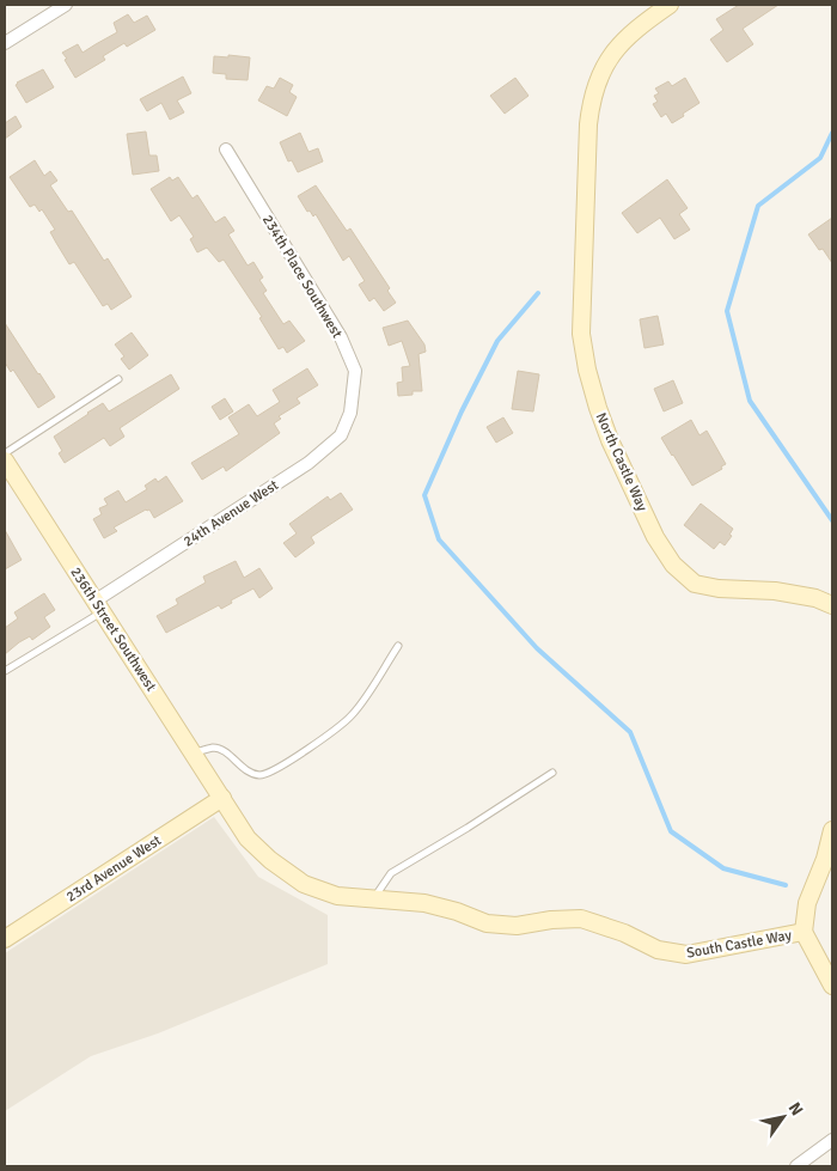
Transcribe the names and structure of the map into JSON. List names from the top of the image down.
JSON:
{
  "streets": {
    "street": [
      "234th Place Southwest",
      "North Castle Way",
      "24th Avenue West",
      "236th Street Southwest",
      "23rd Avenue West",
      "South Castle Way"
    ]
  },
  "crossings": [
    ["234th Place Southwest", "24th Avenue West"],
    ["24th Avenue West", "236th Street Southwest"],
    ["236th Street Southwest", "23rd Avenue West"],
    ["236th Street Southwest", "South Castle Way"],
    ["23rd Avenue West", "South Castle Way"]
  ],
  "north": "top right"
}
